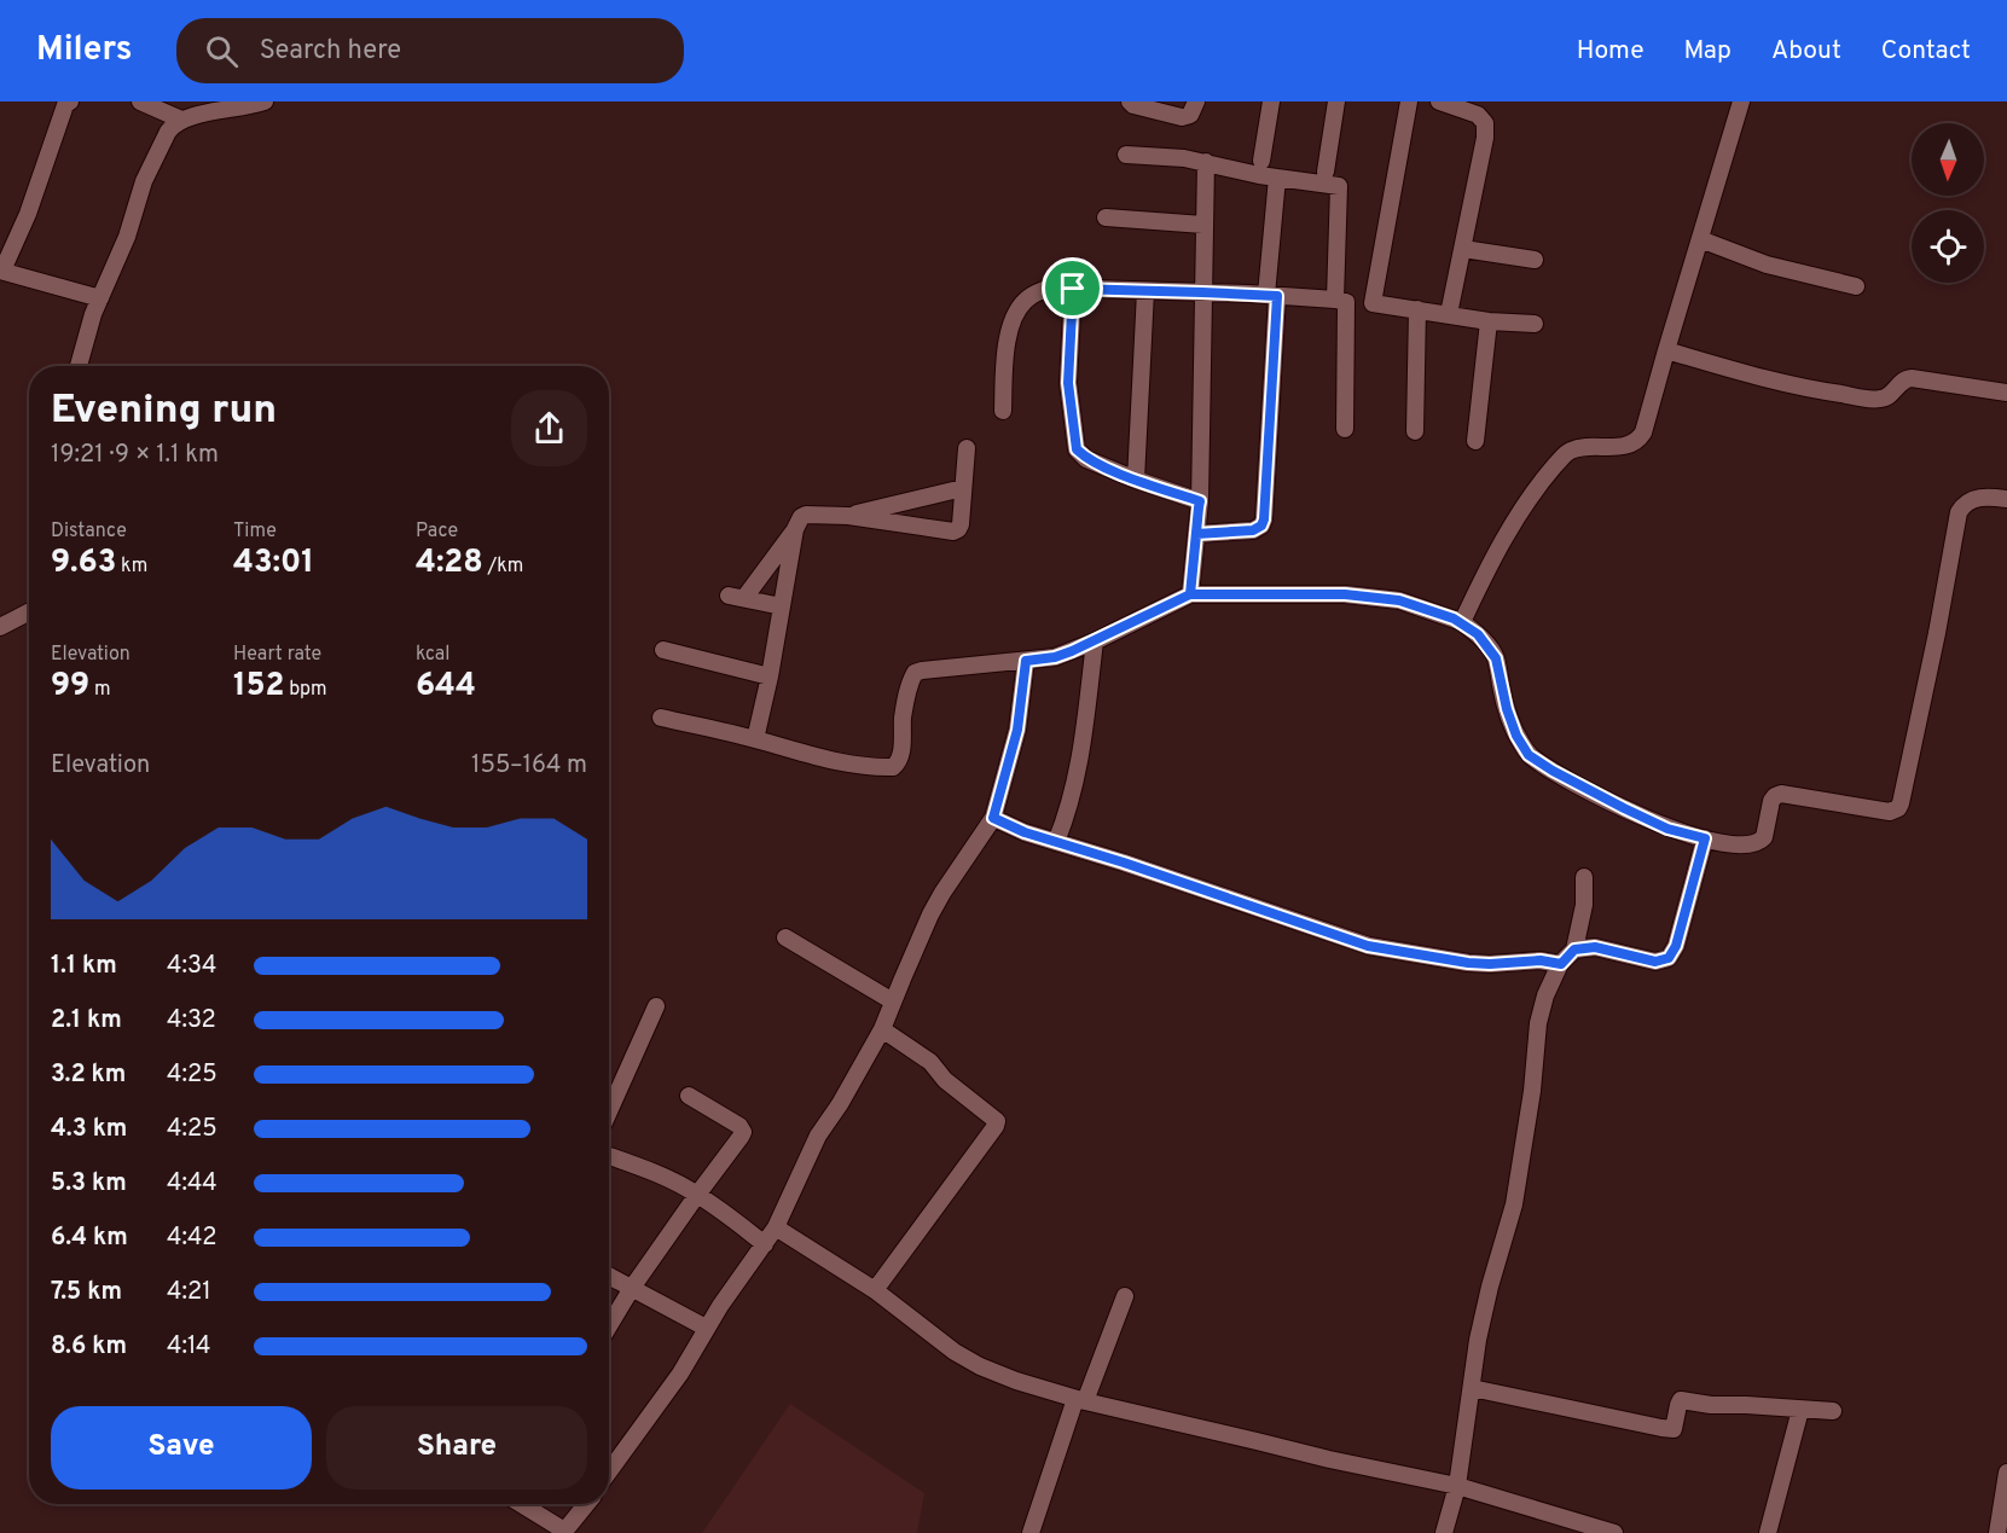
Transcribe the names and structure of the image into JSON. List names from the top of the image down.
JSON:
{
  "north": "bottom",
  "page": {
    "header": "Milers",
    "search": "Search here",
    "nav": [
      "Home",
      "Map",
      "About",
      "Contact"
    ],
    "heading": ["Evening run", "19:21 · 9 × 1.1 km"],
    "stats": [
      ["Distance", "9.63 km"],
      ["Time", "43:01"],
      ["Pace", "4:28 /km"],
      ["Elevation", "99 m"],
      ["Heart rate", "152 bpm"],
      ["kcal", "644"]
    ],
    "chart": ["Elevation", "155–164 m"],
    "list": [
      {
        "name": "1.1 km",
        "note": "4:34"
      },
      {
        "name": "2.1 km",
        "note": "4:32"
      },
      {
        "name": "3.2 km",
        "note": "4:25"
      },
      {
        "name": "4.3 km",
        "note": "4:25"
      },
      {
        "name": "5.3 km",
        "note": "4:44"
      },
      {
        "name": "6.4 km",
        "note": "4:42"
      },
      {
        "name": "7.5 km",
        "note": "4:21"
      },
      {
        "name": "8.6 km",
        "note": "4:14"
      }
    ],
    "buttons": ["Save", "Share"]
  }
}
